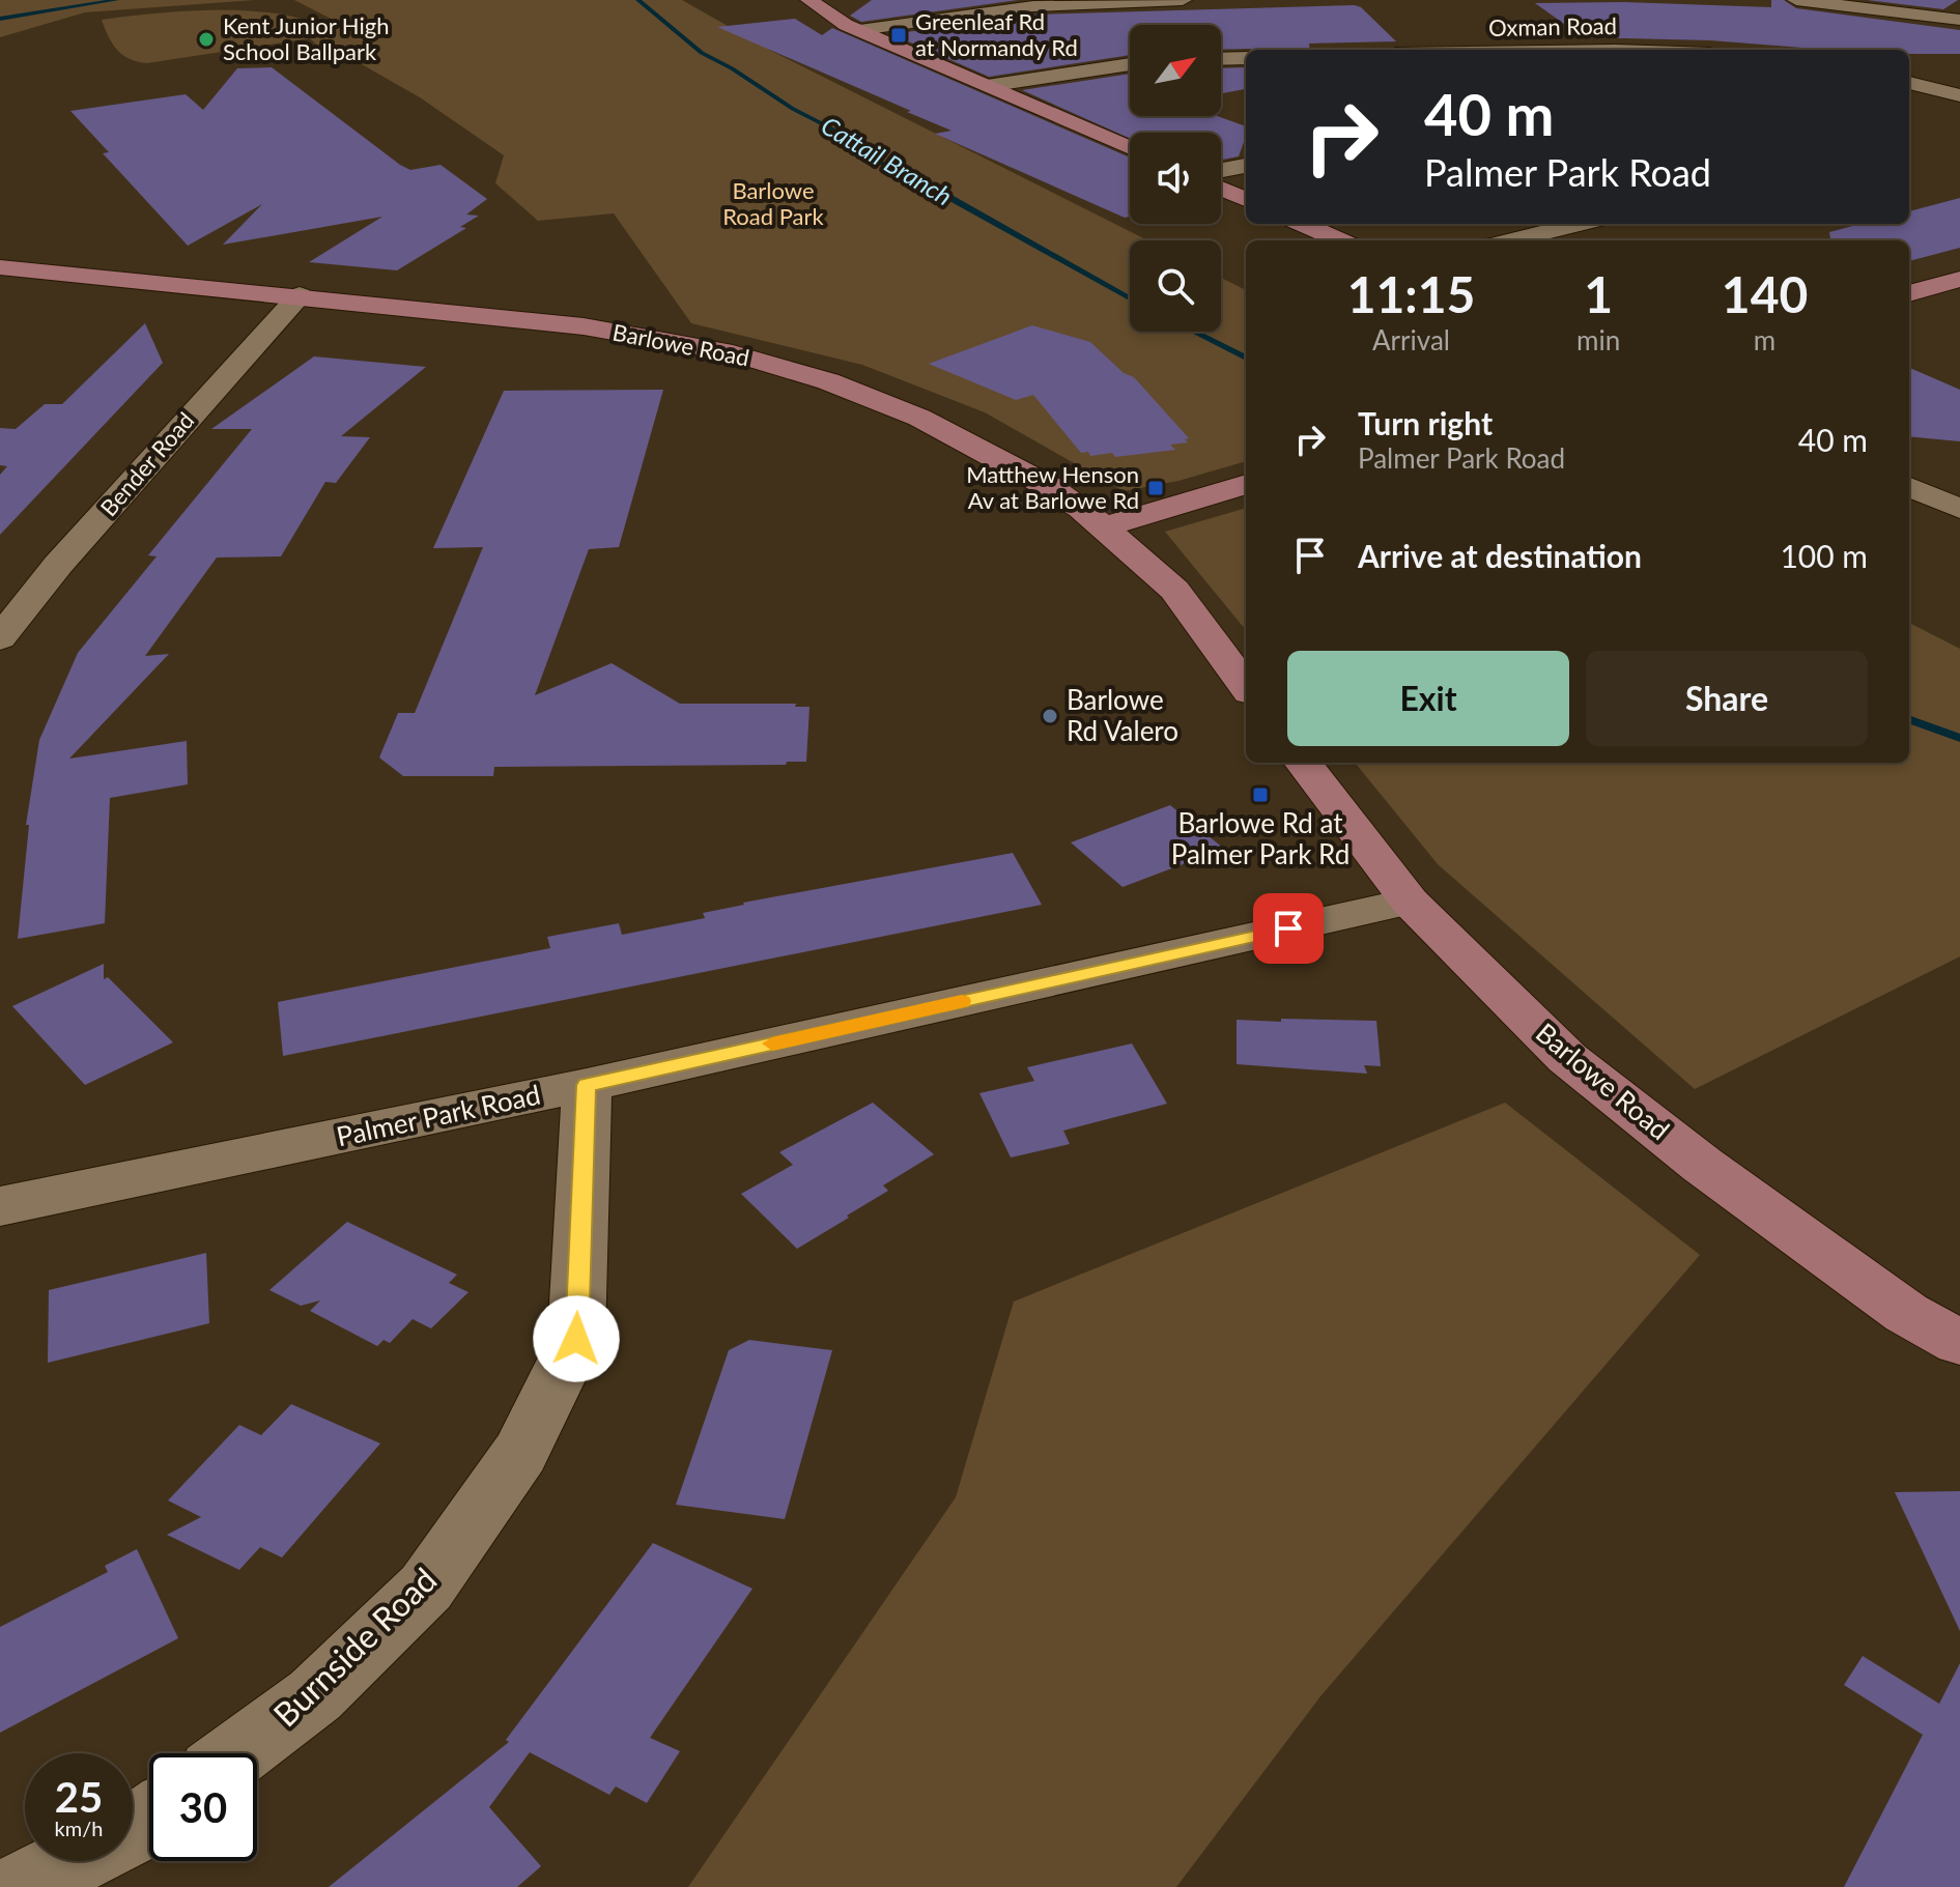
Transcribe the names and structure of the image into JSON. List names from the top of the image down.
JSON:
{
  "streets": {
    "street": [
      "Barlowe Road",
      "Bender Road",
      "Palmer Park Road",
      "Burnside Road"
    ]
  },
  "crossings": [
    ["Barlowe Road", "Bender Road"],
    ["Barlowe Road", "Palmer Park Road"],
    ["Palmer Park Road", "Burnside Road"]
  ],
  "water": ["Cattail Branch"],
  "parks": ["Barlowe Road Park"],
  "places": {
    "transit": ["Greenleaf Rd at Normandy Rd", "Matthew Henson Av at Barlowe Rd", "Barlowe Rd at Palmer Park Rd"],
    "other": ["Kent Junior High School Ballpark", "Barlowe Rd Valero"]
  },
  "north": "top right",
  "page": {
    "turn": ["40 m", "Palmer Park Road"],
    "eta": [
      "11:15",
      "Arrival",
      "1",
      "min",
      "140",
      "m"
    ],
    "list": [
      {
        "name": "Turn right",
        "note": "Palmer Park Road",
        "value": "40 m"
      },
      {
        "name": "Arrive at destination",
        "value": "100 m"
      }
    ],
    "buttons": ["Exit", "Share"],
    "speed": "25 km/h",
    "limit": "30"
  }
}
